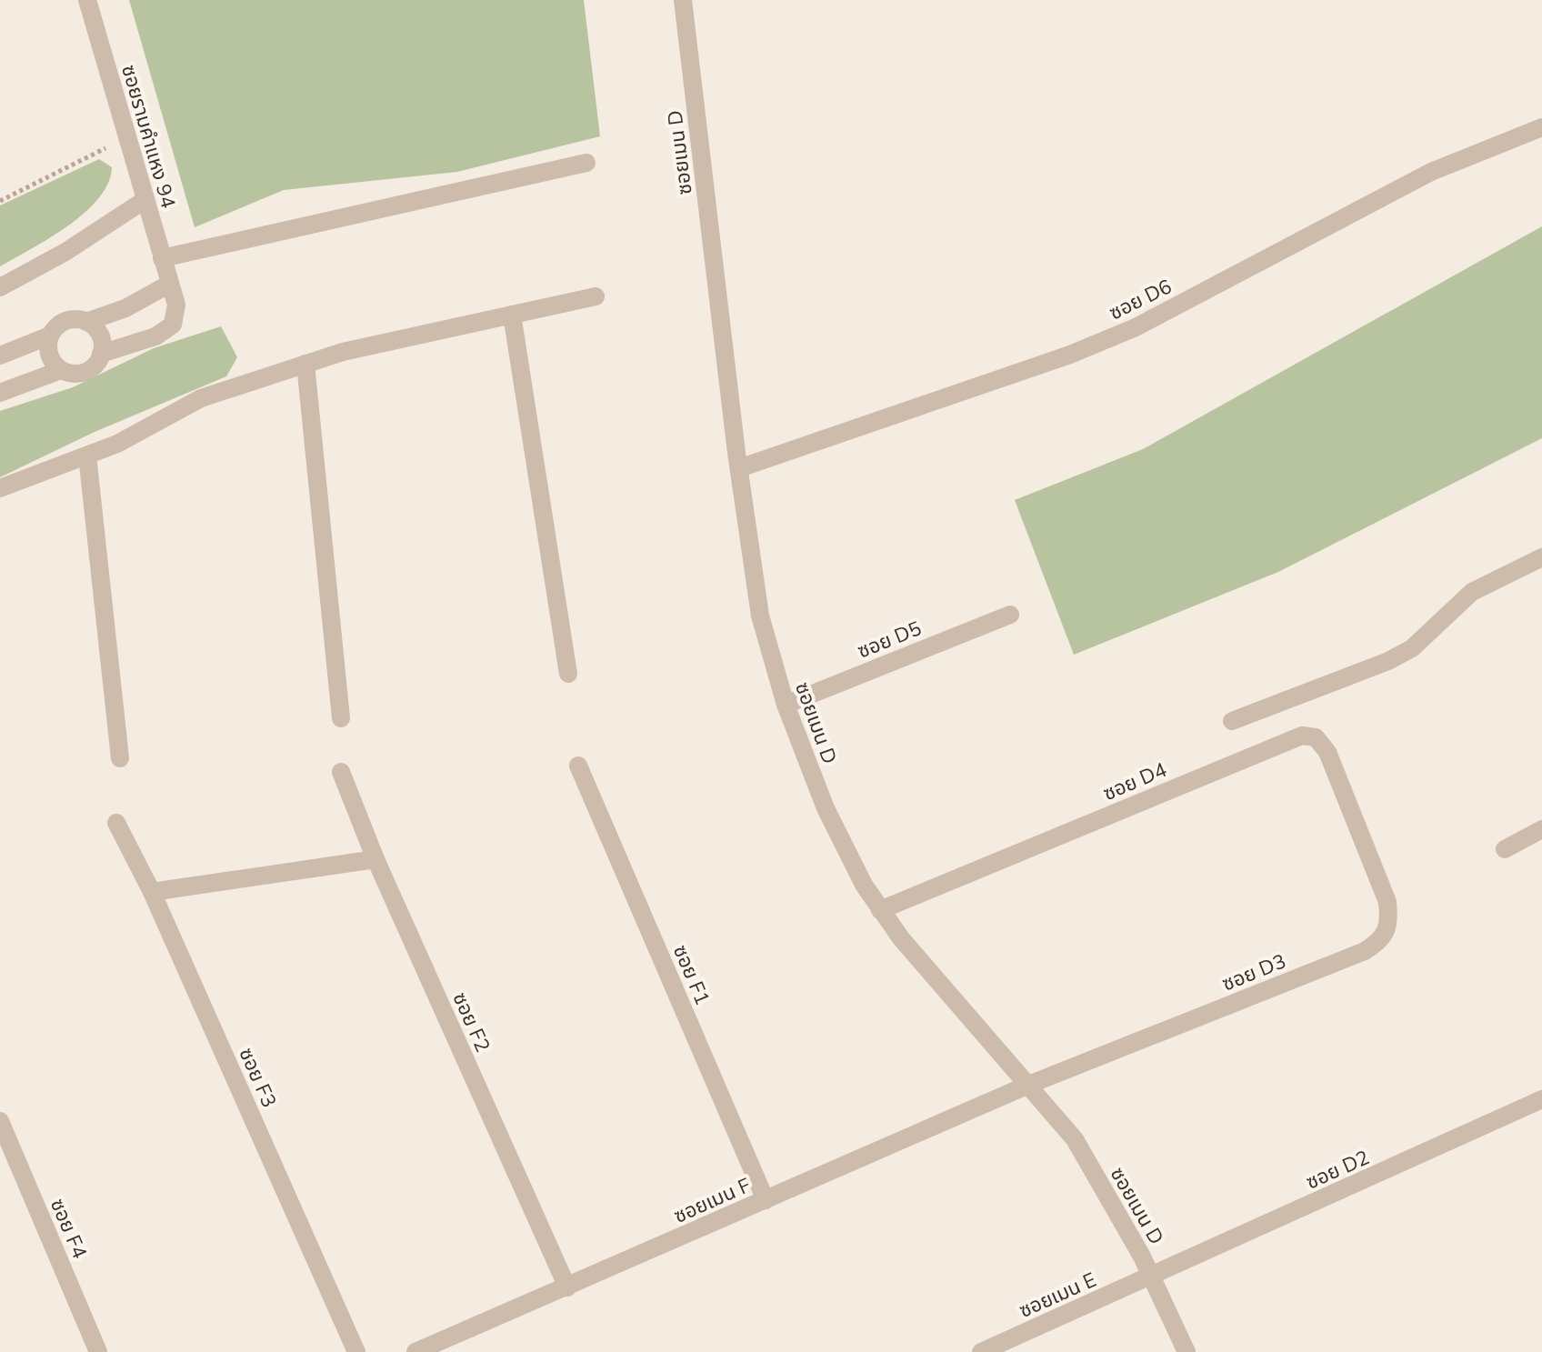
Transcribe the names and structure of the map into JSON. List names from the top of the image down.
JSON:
{
  "streets": {
    "street": [
      "ซอยรามคําแหง 94",
      "ซอยเมน D",
      "ซอย D6",
      "ซอย D5",
      "ซอย D4",
      "ซอย D3",
      "ซอย F1",
      "ซอย F2",
      "ซอย F3",
      "ซอย D2",
      "ซอยเมน F",
      "ซอย F4",
      "ซอยเมน E"
    ]
  },
  "crossings": [
    ["ซอยเมน D", "ซอย D6"],
    ["ซอยเมน D", "ซอย D5"],
    ["ซอยเมน D", "ซอย D4"],
    ["ซอยเมน D", "ซอย D3"],
    ["ซอยเมน D", "ซอย D2"],
    ["ซอยเมน D", "ซอยเมน F"],
    ["ซอยเมน D", "ซอยเมน E"],
    ["ซอย D4", "ซอย D3"],
    ["ซอย D3", "ซอยเมน F"],
    ["ซอย F1", "ซอยเมน F"],
    ["ซอย F2", "ซอยเมน F"],
    ["ซอย D2", "ซอยเมน E"]
  ]
}
